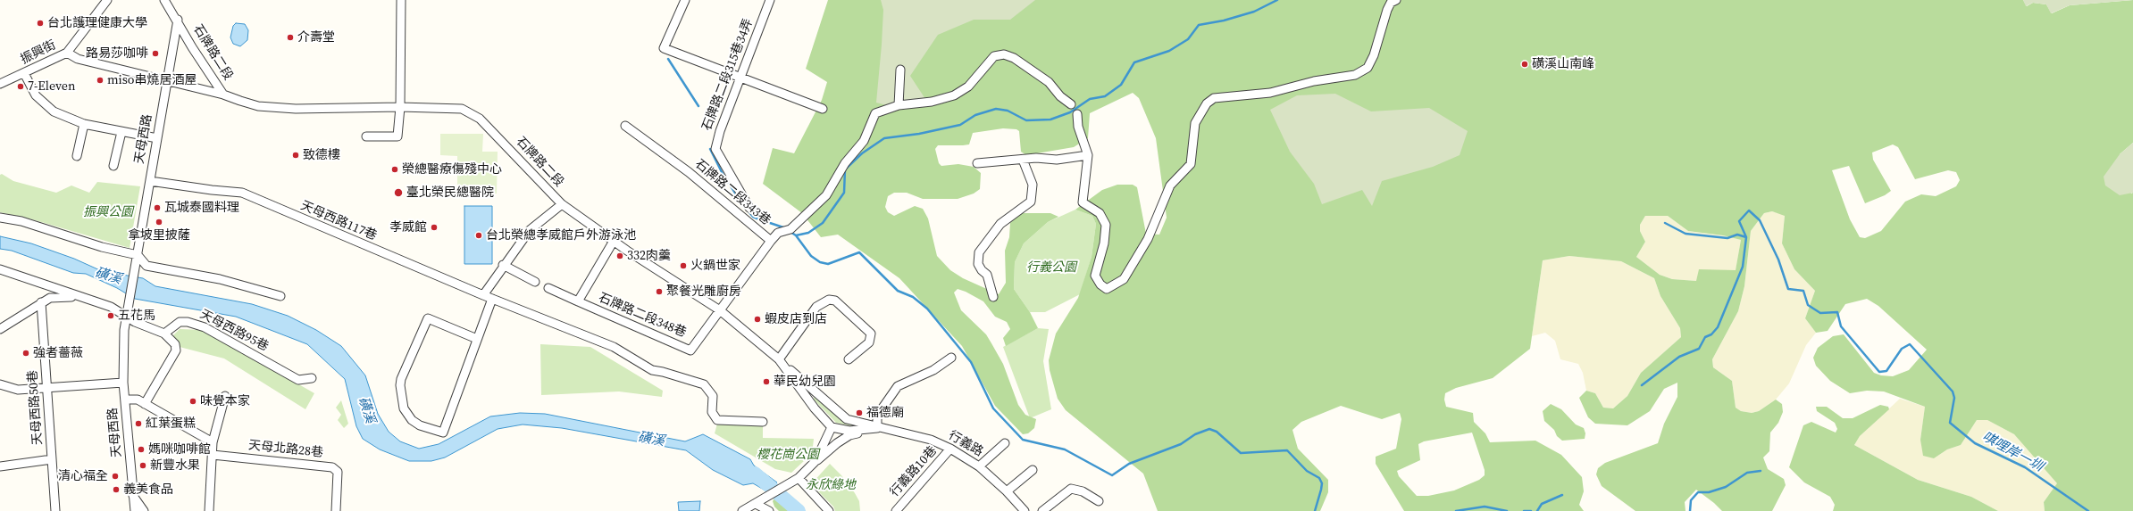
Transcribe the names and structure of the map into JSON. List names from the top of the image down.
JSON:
{
  "streets": {
    "street": [
      "振興街",
      "石牌路二段",
      "石牌路二段315巷34弄",
      "天母西路",
      "石牌路二段343巷",
      "天母西路117巷",
      "石牌路二段348巷",
      "天母西路95巷",
      "天母西路50巷",
      "行義路",
      "天母北路28巷",
      "行義路10巷"
    ]
  },
  "crossings": [
    ["石牌路二段", "天母西路"],
    ["石牌路二段", "石牌路二段343巷"],
    ["石牌路二段", "石牌路二段348巷"],
    ["天母西路", "天母西路117巷"],
    ["石牌路二段343巷", "石牌路二段348巷"],
    ["行義路", "行義路10巷"]
  ],
  "water": ["磺溪", "唭哩岸一圳"],
  "parks": [
    "振興公園",
    "行義公園",
    "櫻花崗公園",
    "永欣綠地"
  ],
  "places": [
    "台北護理健康大學",
    "介壽堂",
    "路易莎咖啡",
    "磺溪山南峰",
    "miso串燒居酒屋",
    "7-Eleven",
    "致德樓",
    "榮總醫療傷殘中心",
    "臺北榮民總醫院",
    "瓦城泰國料理",
    "拿坡里披薩",
    "孝威館",
    "台北榮總孝威館戶外游泳池",
    "332肉羹",
    "火鍋世家",
    "聚餐光雕廚房",
    "五花馬",
    "蝦皮店到店",
    "強者薔薇",
    "華民幼兒園",
    "味覺本家",
    "福德廟",
    "紅葉蛋糕",
    "媽咪咖啡館",
    "新豐水果",
    "清心福全",
    "義美食品"
  ]
}
